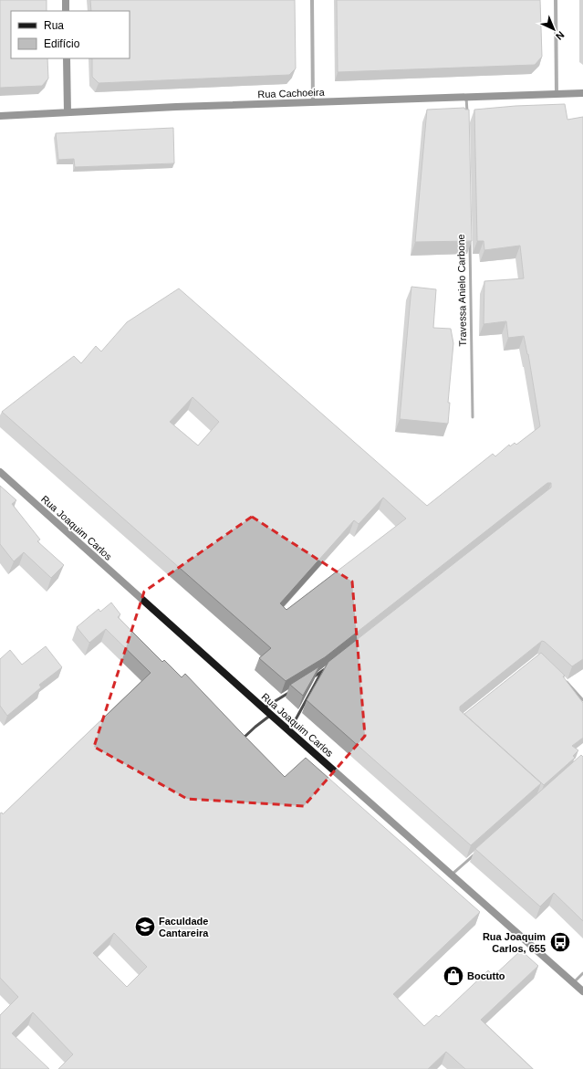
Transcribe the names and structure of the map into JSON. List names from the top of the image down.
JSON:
{
  "streets": {
    "street": ["Rua Cachoeira", "Rua Joaquim Carlos"],
    "lane": ["Travessa Anielo Carbone"]
  },
  "places": {
    "school or university": ["Faculdade Cantareira"],
    "bus stop": ["Rua Joaquim Carlos, 655"],
    "shop": ["Bocutto"]
  },
  "legend": ["Rua", "Edifício"],
  "north": "bottom right"
}
